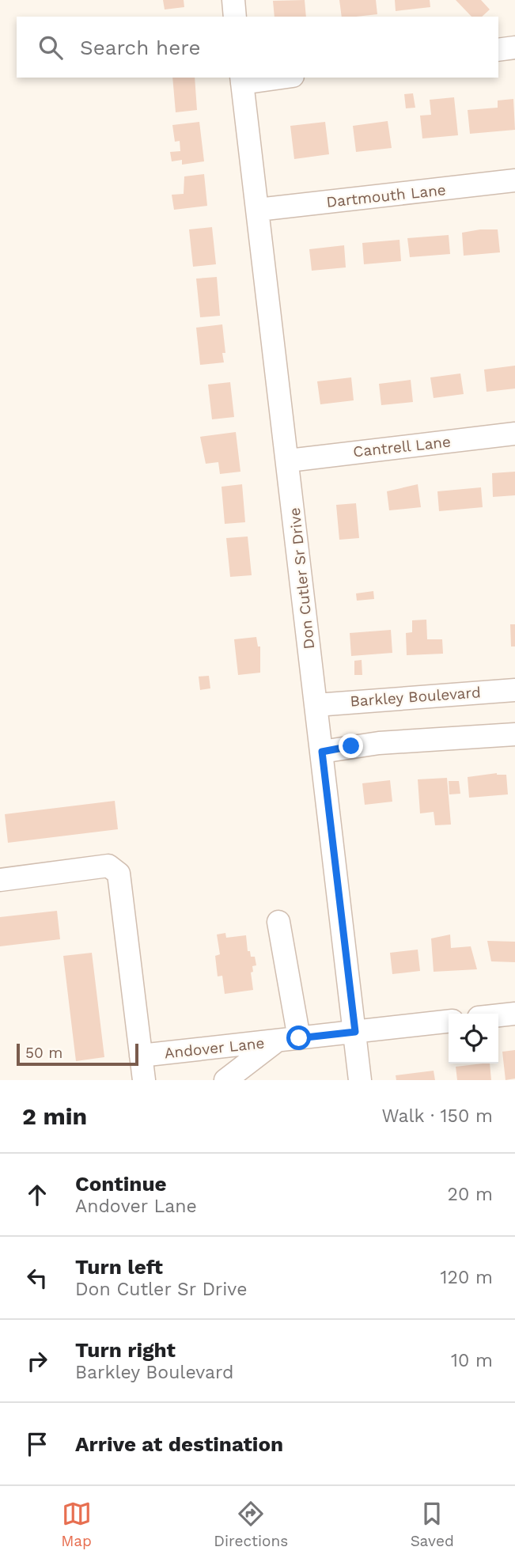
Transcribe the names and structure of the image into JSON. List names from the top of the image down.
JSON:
{
  "streets": {
    "street": [
      "Dartmouth Lane",
      "Cantrell Lane",
      "Don Cutler Sr Drive",
      "Barkley Boulevard",
      "Andover Lane"
    ]
  },
  "crossings": [
    ["Dartmouth Lane", "Don Cutler Sr Drive"],
    ["Cantrell Lane", "Don Cutler Sr Drive"],
    ["Don Cutler Sr Drive", "Barkley Boulevard"],
    ["Don Cutler Sr Drive", "Andover Lane"]
  ],
  "scale_bar": "50 m",
  "page": {
    "search": "Search here",
    "scale": "50 m",
    "heading": ["2 min", "Walk · 150 m"],
    "list": [
      ["Continue", "Andover Lane", "20 m"],
      ["Turn left", "Don Cutler Sr Drive", "120 m"],
      ["Turn right", "Barkley Boulevard", "10 m"],
      "Arrive at destination"
    ],
    "nav": ["Map", "Directions", "Saved"]
  }
}
